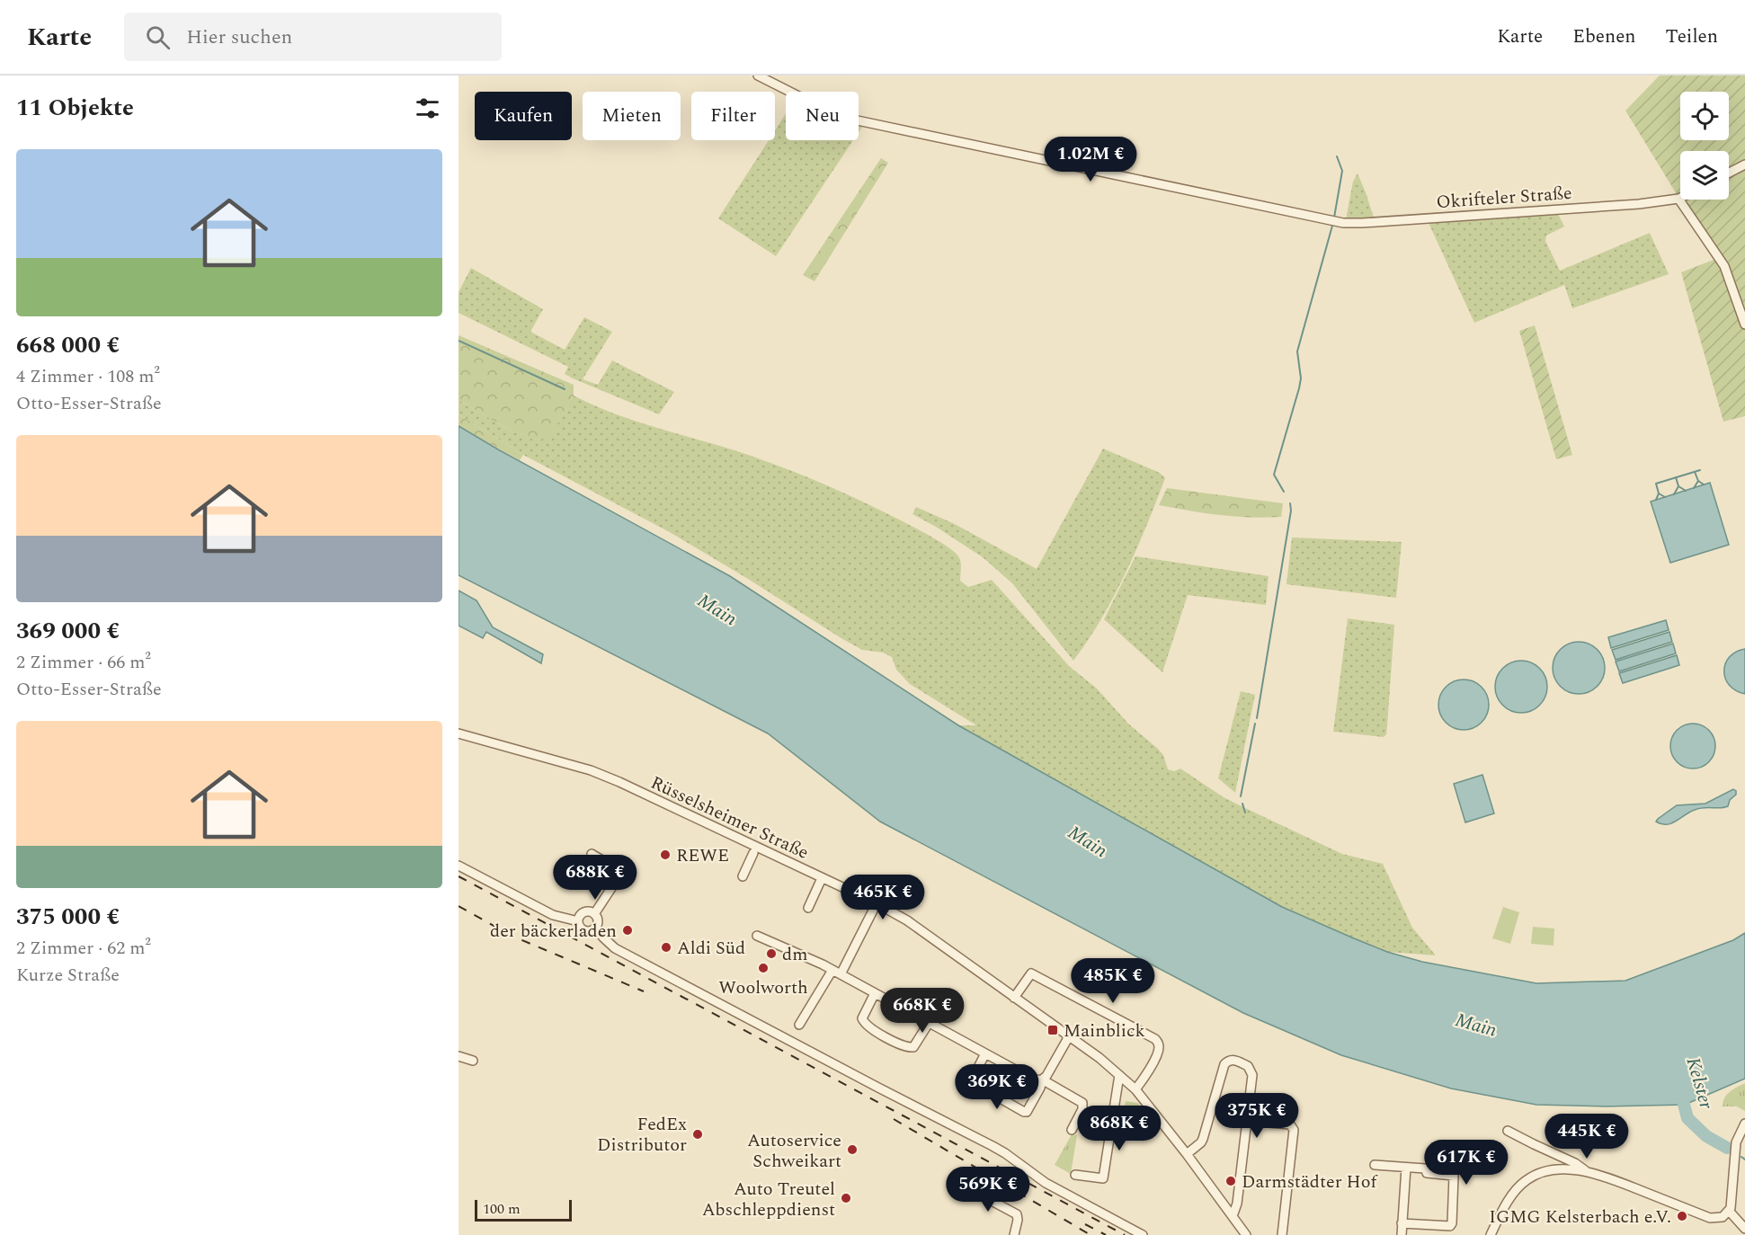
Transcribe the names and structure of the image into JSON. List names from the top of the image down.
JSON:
{
  "streets": {
    "street": ["Okrifteler Straße", "Rüsselsheimer Straße"]
  },
  "water": ["Main", "Kelster"],
  "places": {
    "other": [
      "REWE",
      "der bäckerladen",
      "Aldi Süd",
      "dm",
      "Woolworth",
      "FedEx Distributor",
      "Autoservice Schweikart",
      "Darmstädter Hof",
      "Auto Treutel Abschleppdienst",
      "IGMG Kelsterbach e.V."
    ],
    "transit": ["Mainblick"]
  },
  "scale_bar": "100 m",
  "page": {
    "header": "Karte",
    "search": "Hier suchen",
    "nav": ["Karte", "Ebenen", "Teilen"],
    "heading": "11 Objekte",
    "chip": [
      "Kaufen",
      "Mieten",
      "Filter",
      "Neu"
    ],
    "price": [
      "1.02M €",
      "688K €",
      "465K €",
      "485K €",
      "668K €",
      "369K €",
      "375K €",
      "868K €",
      "445K €",
      "617K €",
      "569K €"
    ],
    "list": [
      {
        "name": "668 000 €",
        "note": "4 Zimmer · 108 m² · Otto-Esser-Straße"
      },
      {
        "name": "369 000 €",
        "note": "2 Zimmer · 66 m² · Otto-Esser-Straße"
      },
      {
        "name": "375 000 €",
        "note": "2 Zimmer · 62 m² · Kurze Straße"
      }
    ],
    "scale": "100 m"
  }
}
